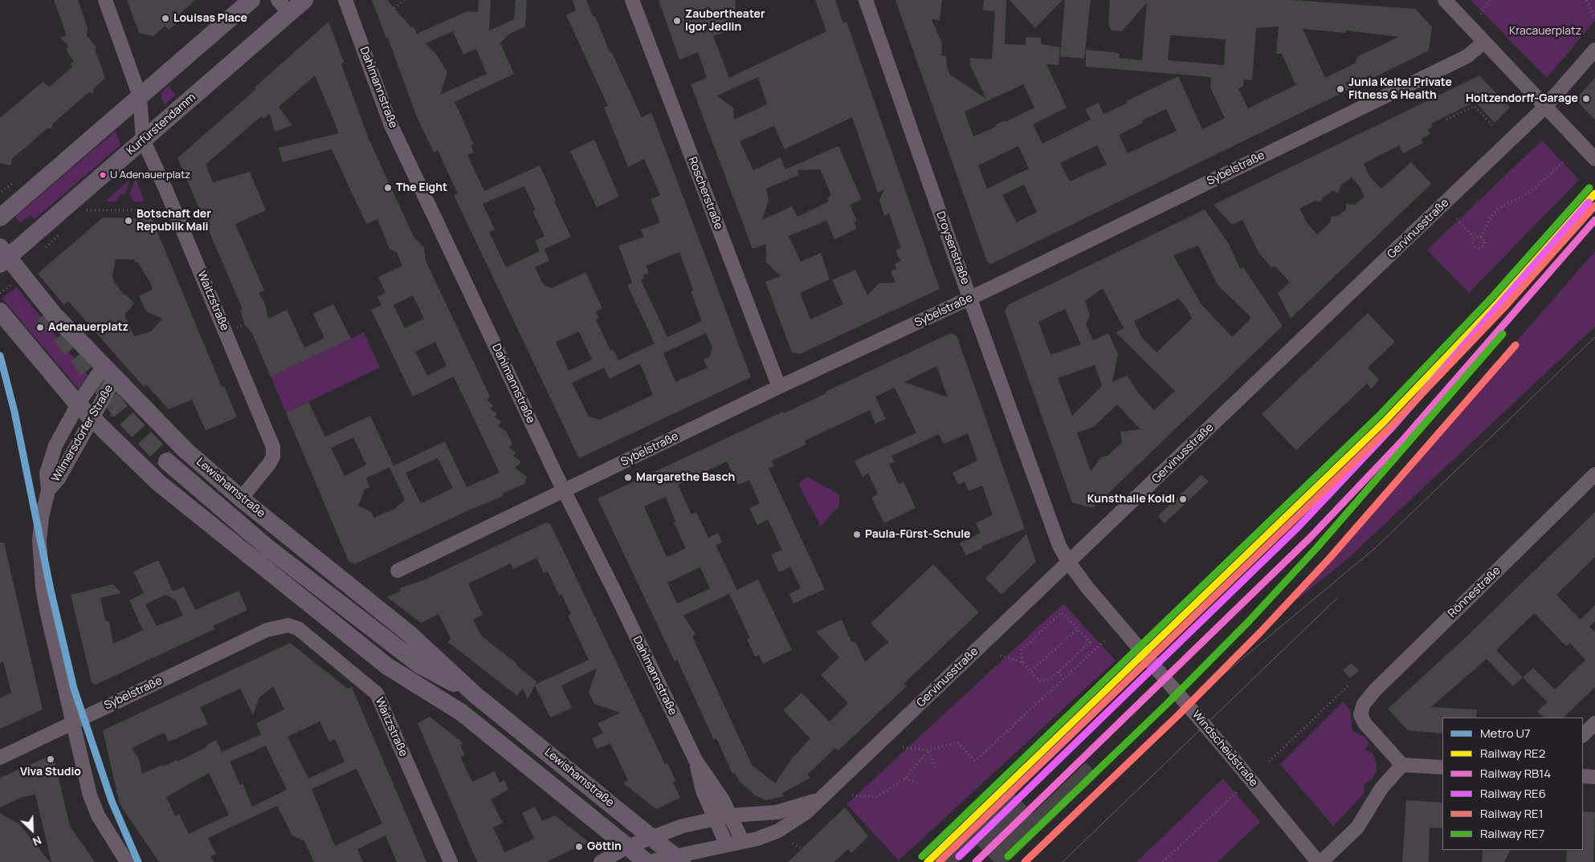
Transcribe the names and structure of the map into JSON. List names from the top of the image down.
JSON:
{
  "streets": {
    "main road": ["Kurfürstendamm", "Lewishamstraße"],
    "street": [
      "Dahlmannstraße",
      "Sybelstraße",
      "Roscherstraße",
      "Gervinusstraße",
      "Droysenstraße",
      "Waitzstraße",
      "Wilmersdorfer Straße",
      "Rönnestraße",
      "Windscheidstraße"
    ]
  },
  "crossings": [
    ["Dahlmannstraße", "Sybelstraße"],
    ["Dahlmannstraße", "Gervinusstraße"],
    ["Kurfürstendamm", "Waitzstraße"],
    ["Kurfürstendamm", "Lewishamstraße"],
    ["Sybelstraße", "Roscherstraße"],
    ["Sybelstraße", "Droysenstraße"],
    ["Sybelstraße", "Waitzstraße"],
    ["Sybelstraße", "Wilmersdorfer Straße"],
    ["Gervinusstraße", "Droysenstraße"],
    ["Gervinusstraße", "Lewishamstraße"],
    ["Gervinusstraße", "Windscheidstraße"],
    ["Droysenstraße", "Windscheidstraße"],
    ["Waitzstraße", "Lewishamstraße"],
    ["Wilmersdorfer Straße", "Lewishamstraße"]
  ],
  "parks": ["Kracauerplatz"],
  "places": [
    "Louisas Place",
    "Zaubertheater Igor Jedlin",
    "Junia Keitel Private Fitness & Health",
    "Holtzendorff-Garage",
    "U Adenauerplatz",
    "The Eight",
    "Botschaft der Republik Mali",
    "Adenauerplatz",
    "Margarethe Basch",
    "Kunsthalle Koidl",
    "Paula-Fürst-Schule",
    "Viva Studio",
    "Göttin"
  ],
  "lines": [
    "rail line RE7",
    "rail line RE2",
    "rail line RE6",
    "rail line RE1",
    "rail line RB14",
    "metro line U7"
  ],
  "legend": [
    "Metro U7",
    "Railway RE2",
    "Railway RB14",
    "Railway RE6",
    "Railway RE1",
    "Railway RE7"
  ],
  "north": "bottom right"
}
